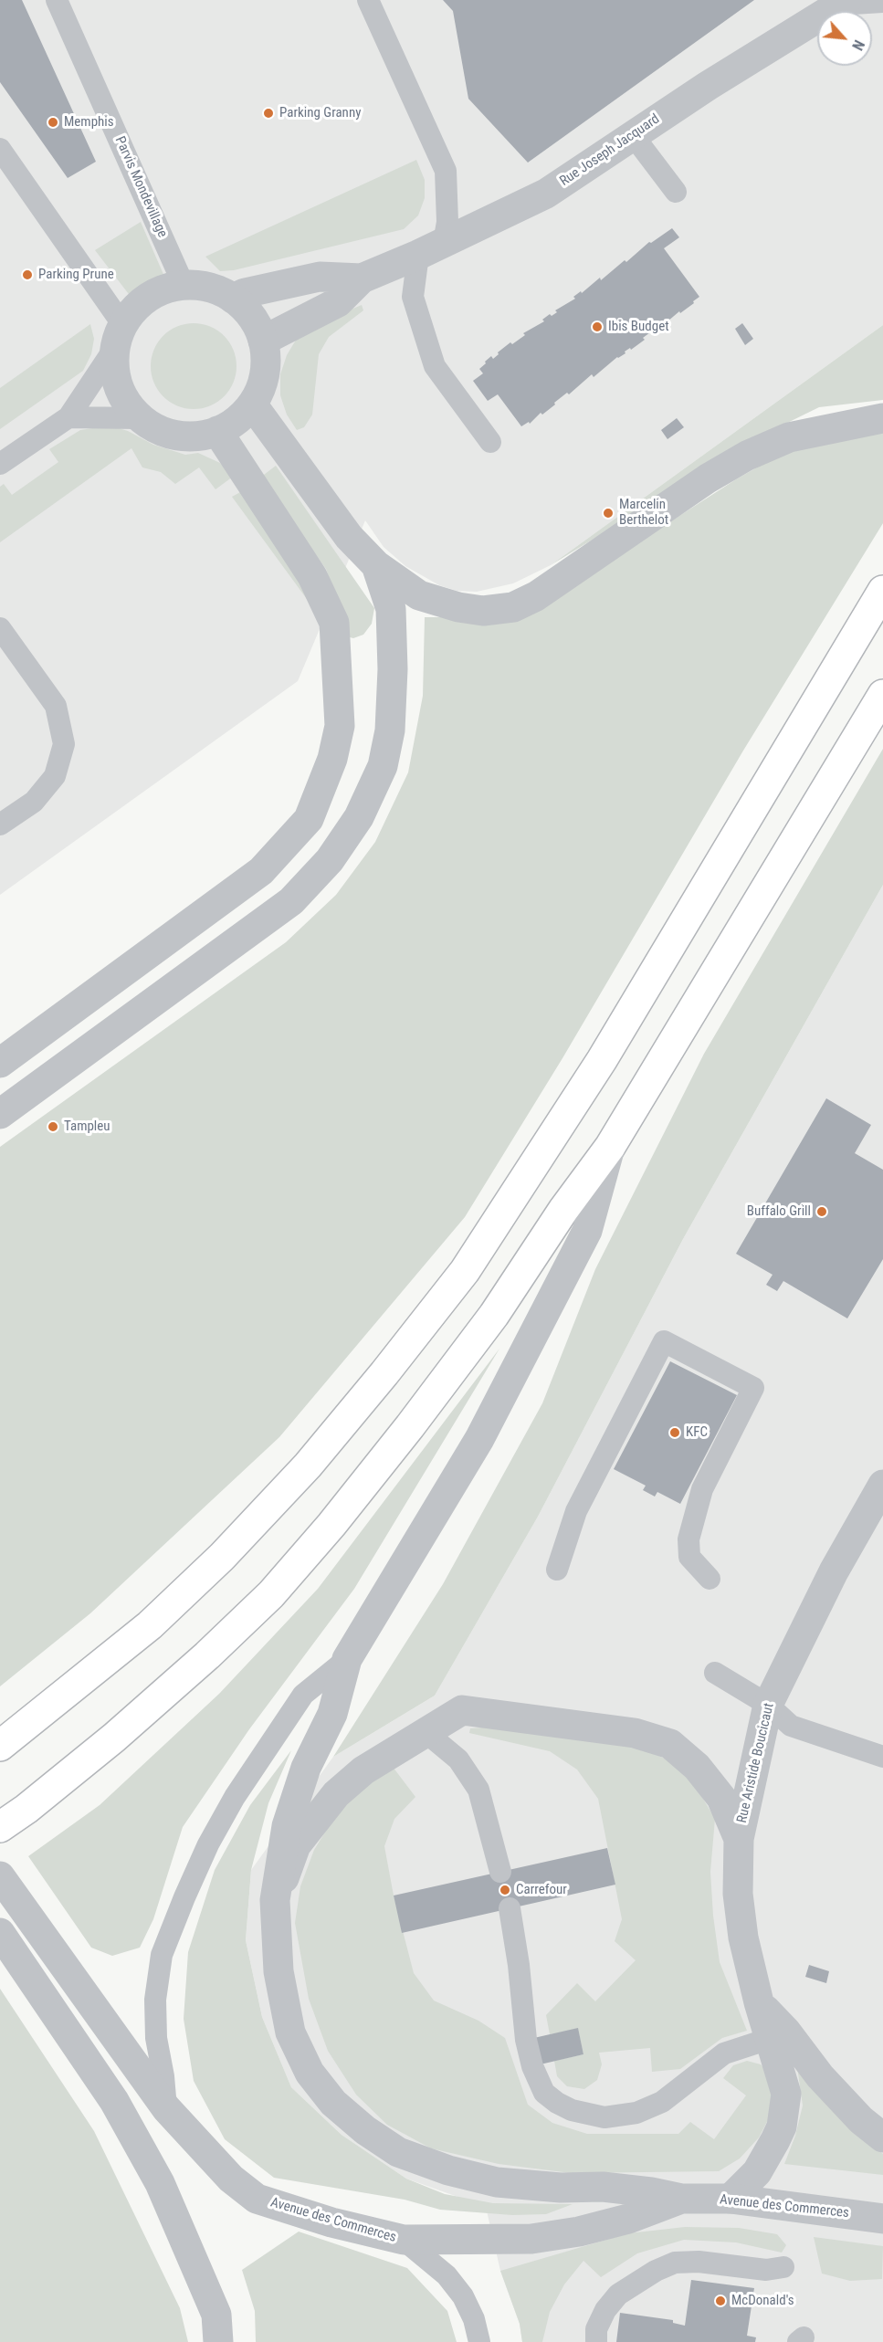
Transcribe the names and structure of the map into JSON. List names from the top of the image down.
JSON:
{
  "streets": {
    "street": ["Rue Joseph Jacquard", "Rue Aristide Boucicaut", "Avenue des Commerces"],
    "lane": ["Parvis Mondevillage"]
  },
  "crossings": [
    ["Rue Joseph Jacquard", "Parvis Mondevillage"],
    ["Rue Aristide Boucicaut", "Avenue des Commerces"]
  ],
  "places": [
    "Parking Granny",
    "Memphis",
    "Parking Prune",
    "Ibis Budget",
    "Marcelin Berthelot",
    "Tampleu",
    "Buffalo Grill",
    "KFC",
    "Carrefour",
    "McDonald's"
  ],
  "north": "bottom right"
}
